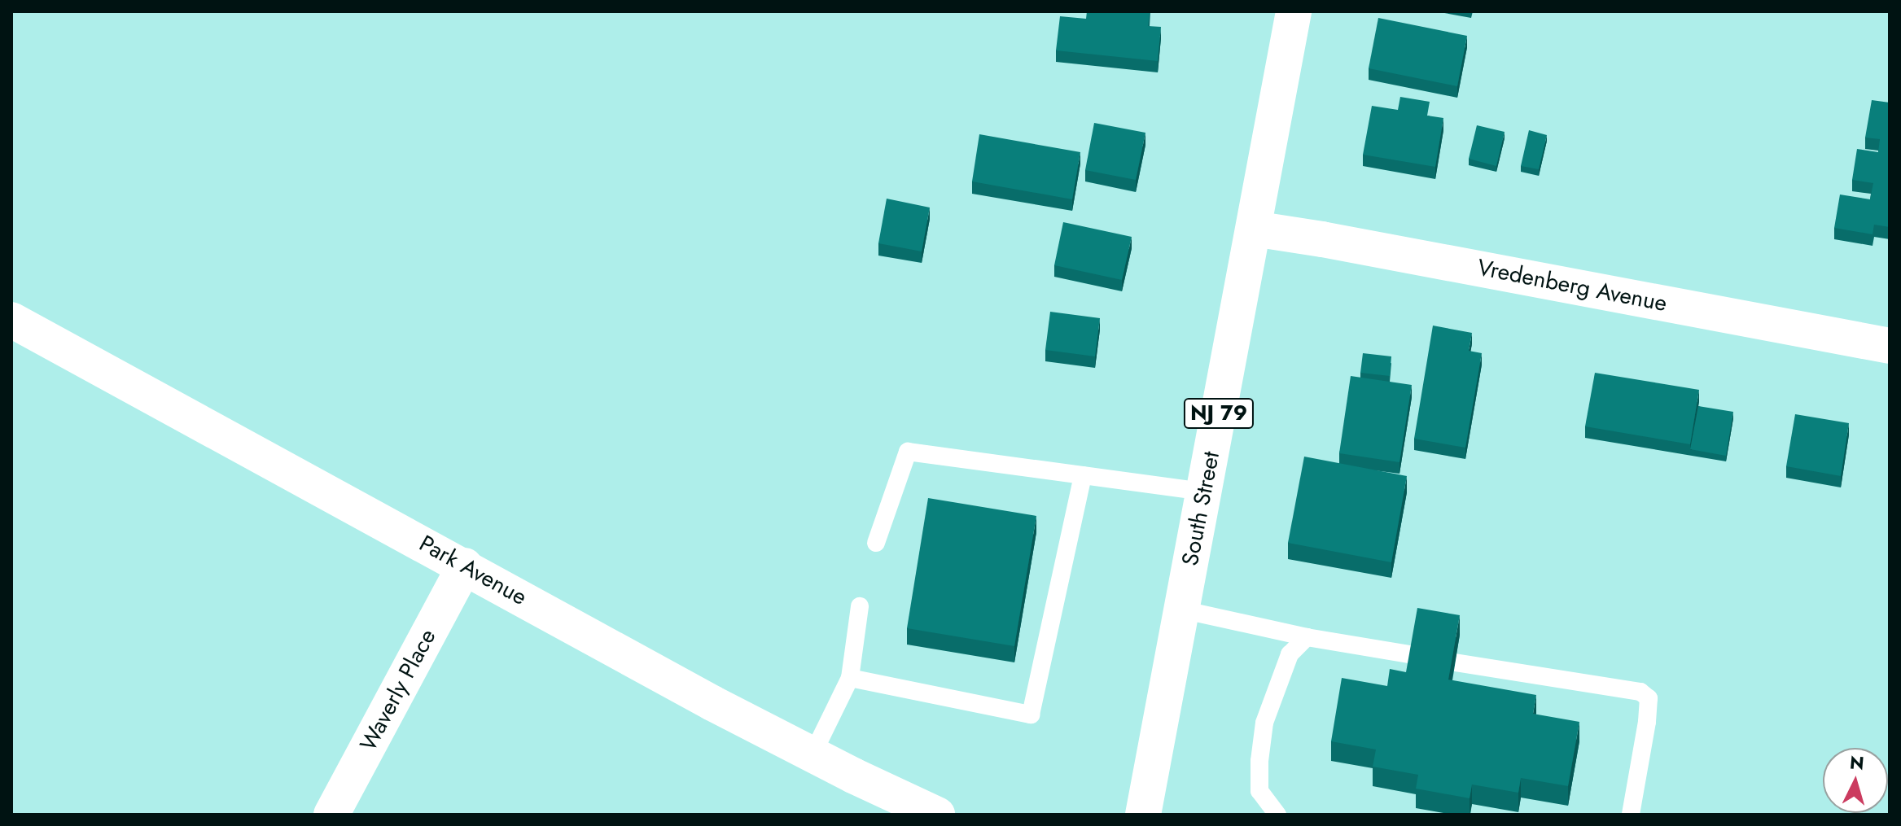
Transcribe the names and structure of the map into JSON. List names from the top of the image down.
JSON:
{
  "streets": {
    "main road": [
      "Vredenberg Avenue",
      "NJ 79",
      "South Street",
      "Park Avenue",
      "Waverly Place"
    ]
  },
  "crossings": [
    ["Vredenberg Avenue", "South Street"],
    ["Park Avenue", "Waverly Place"]
  ],
  "north": "top"
}
